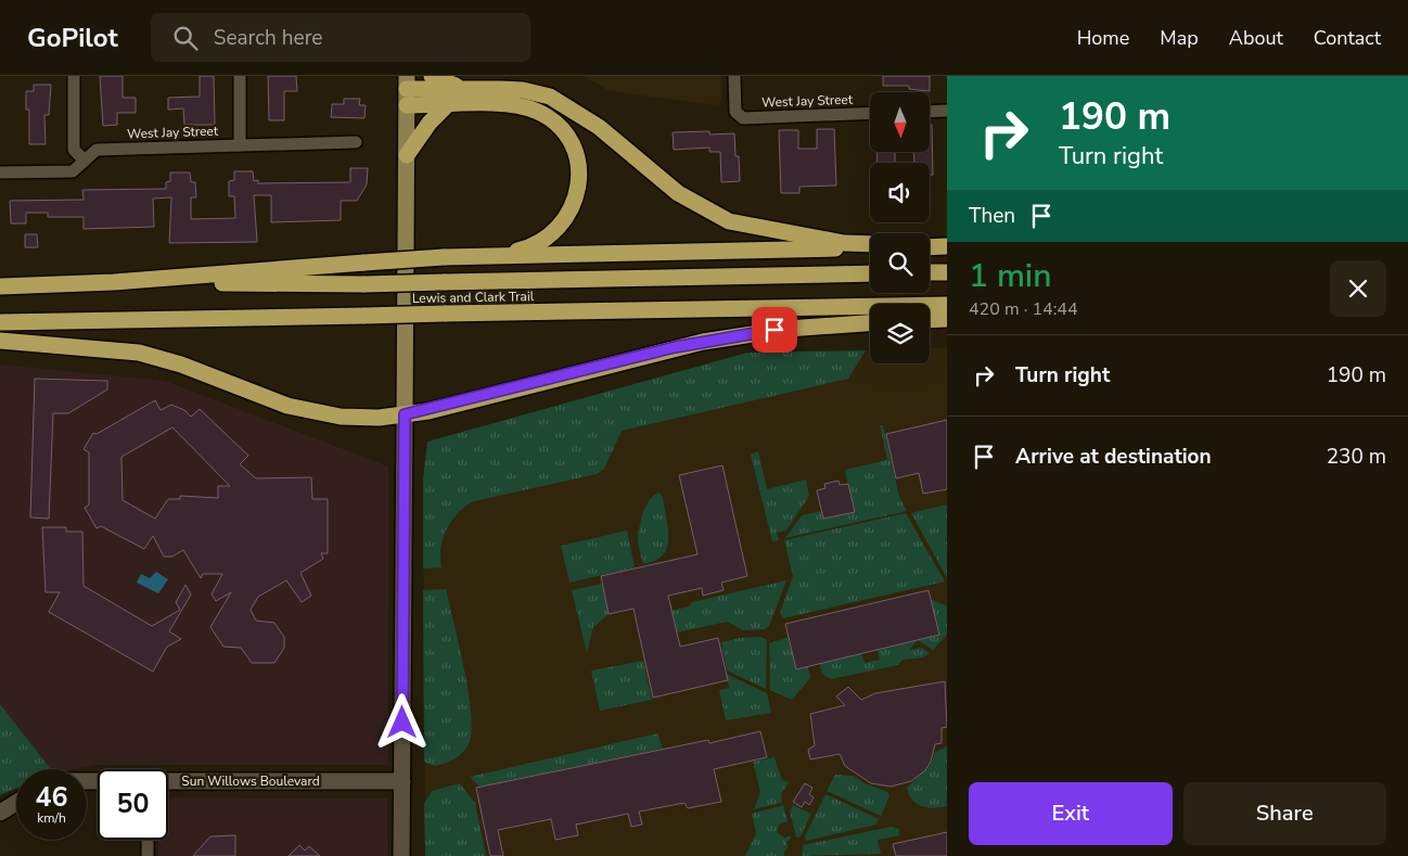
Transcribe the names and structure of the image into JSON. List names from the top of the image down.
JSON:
{
  "streets": {
    "highway": ["Lewis and Clark Trail"],
    "main road": ["Sun Willows Boulevard"],
    "street": ["West Jay Street"]
  },
  "north": "bottom",
  "page": {
    "header": "GoPilot",
    "search": "Search here",
    "nav": [
      "Home",
      "Map",
      "About",
      "Contact"
    ],
    "turn": ["190 m", "Turn right"],
    "then": "Then",
    "heading": ["1 min", "420 m · 14:44"],
    "list": [
      {
        "name": "Turn right",
        "value": "190 m"
      },
      {
        "name": "Arrive at destination",
        "value": "230 m"
      }
    ],
    "speed": "46 km/h",
    "limit": "50",
    "buttons": ["Exit", "Share"]
  }
}
